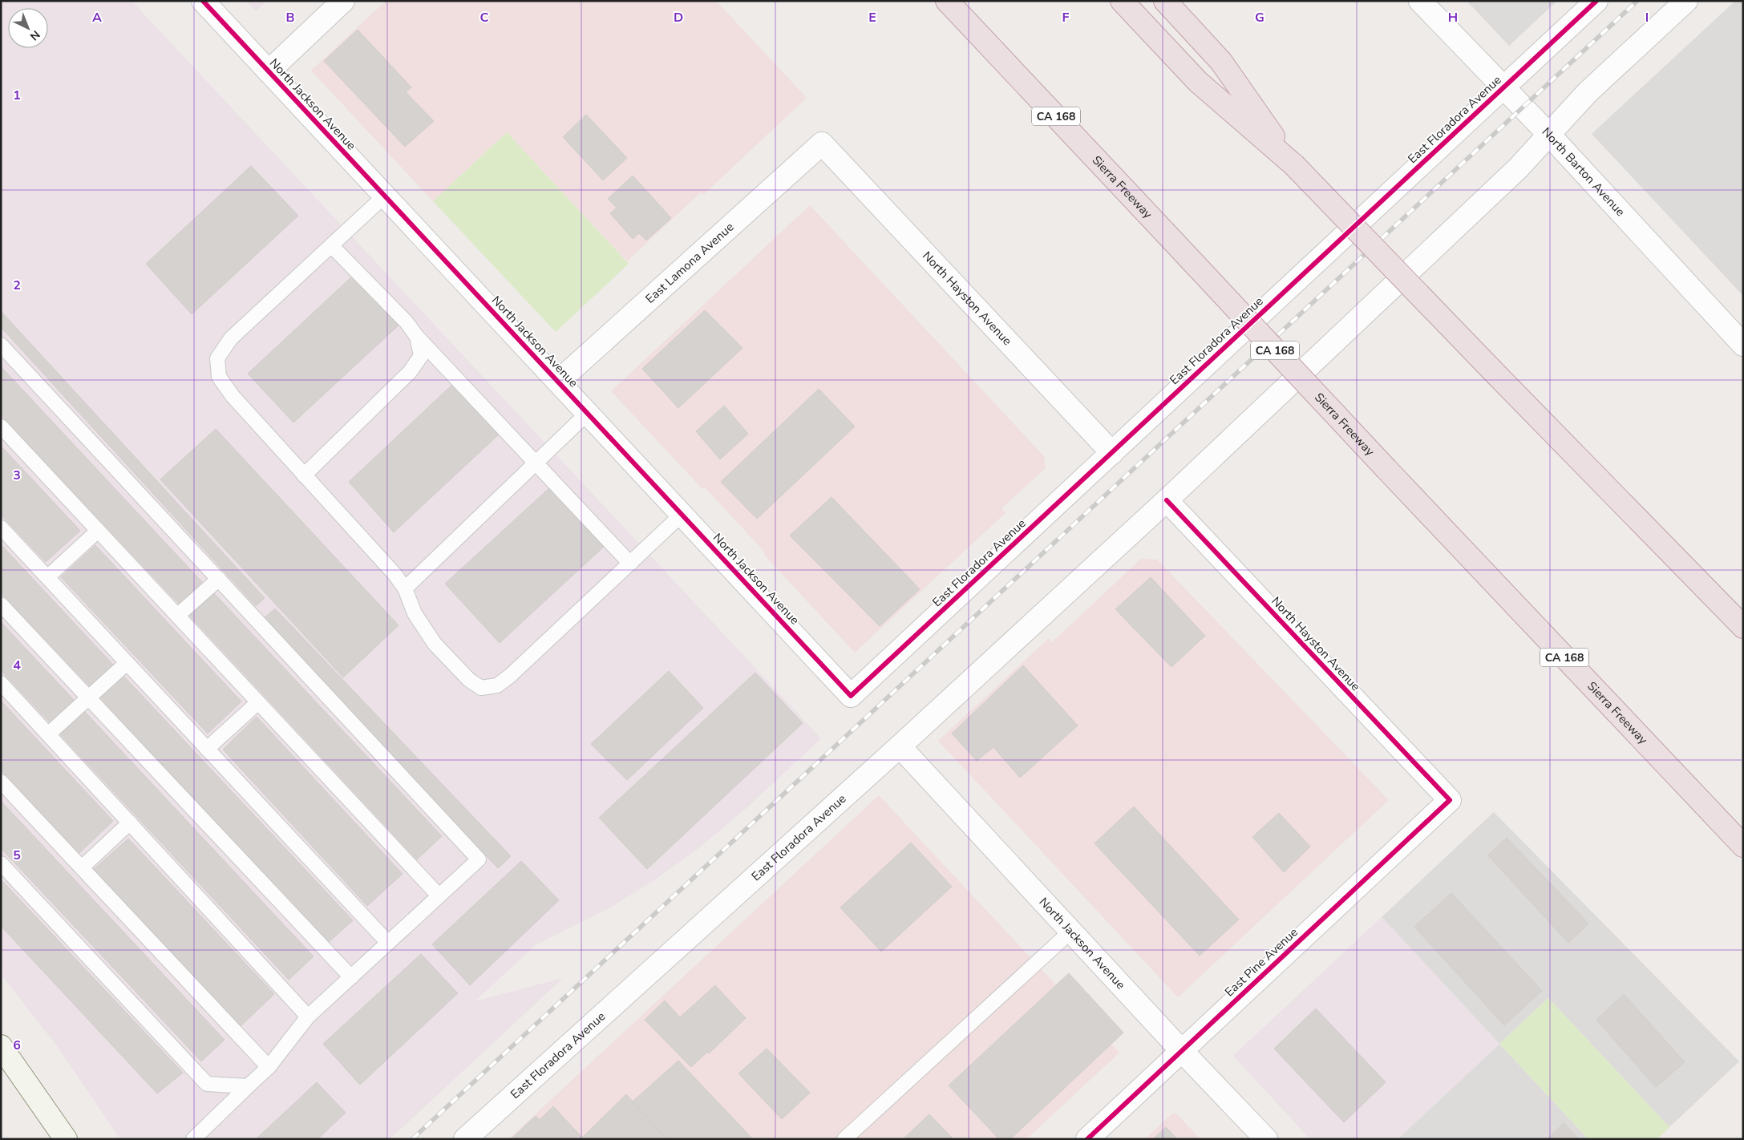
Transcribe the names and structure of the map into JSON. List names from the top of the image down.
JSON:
{
  "streets": {
    "highway": ["CA 168", "Sierra Freeway"],
    "street": [
      "North Jackson Avenue",
      "East Floradora Avenue",
      "North Barton Avenue",
      "East Lamona Avenue",
      "North Hayston Avenue",
      "East Pine Avenue"
    ]
  },
  "crossings": [
    ["North Jackson Avenue", "East Floradora Avenue"],
    ["North Jackson Avenue", "East Lamona Avenue"],
    ["North Jackson Avenue", "East Pine Avenue"],
    ["East Floradora Avenue", "North Barton Avenue"],
    ["East Floradora Avenue", "North Hayston Avenue"],
    ["East Lamona Avenue", "North Hayston Avenue"],
    ["North Hayston Avenue", "East Pine Avenue"]
  ],
  "north": "bottom right",
  "grid": {
    "columns": [
      "A",
      "B",
      "C",
      "D",
      "E",
      "F",
      "G",
      "H",
      "I"
    ],
    "rows": [
      "1",
      "2",
      "3",
      "4",
      "5",
      "6"
    ]
  }
}
